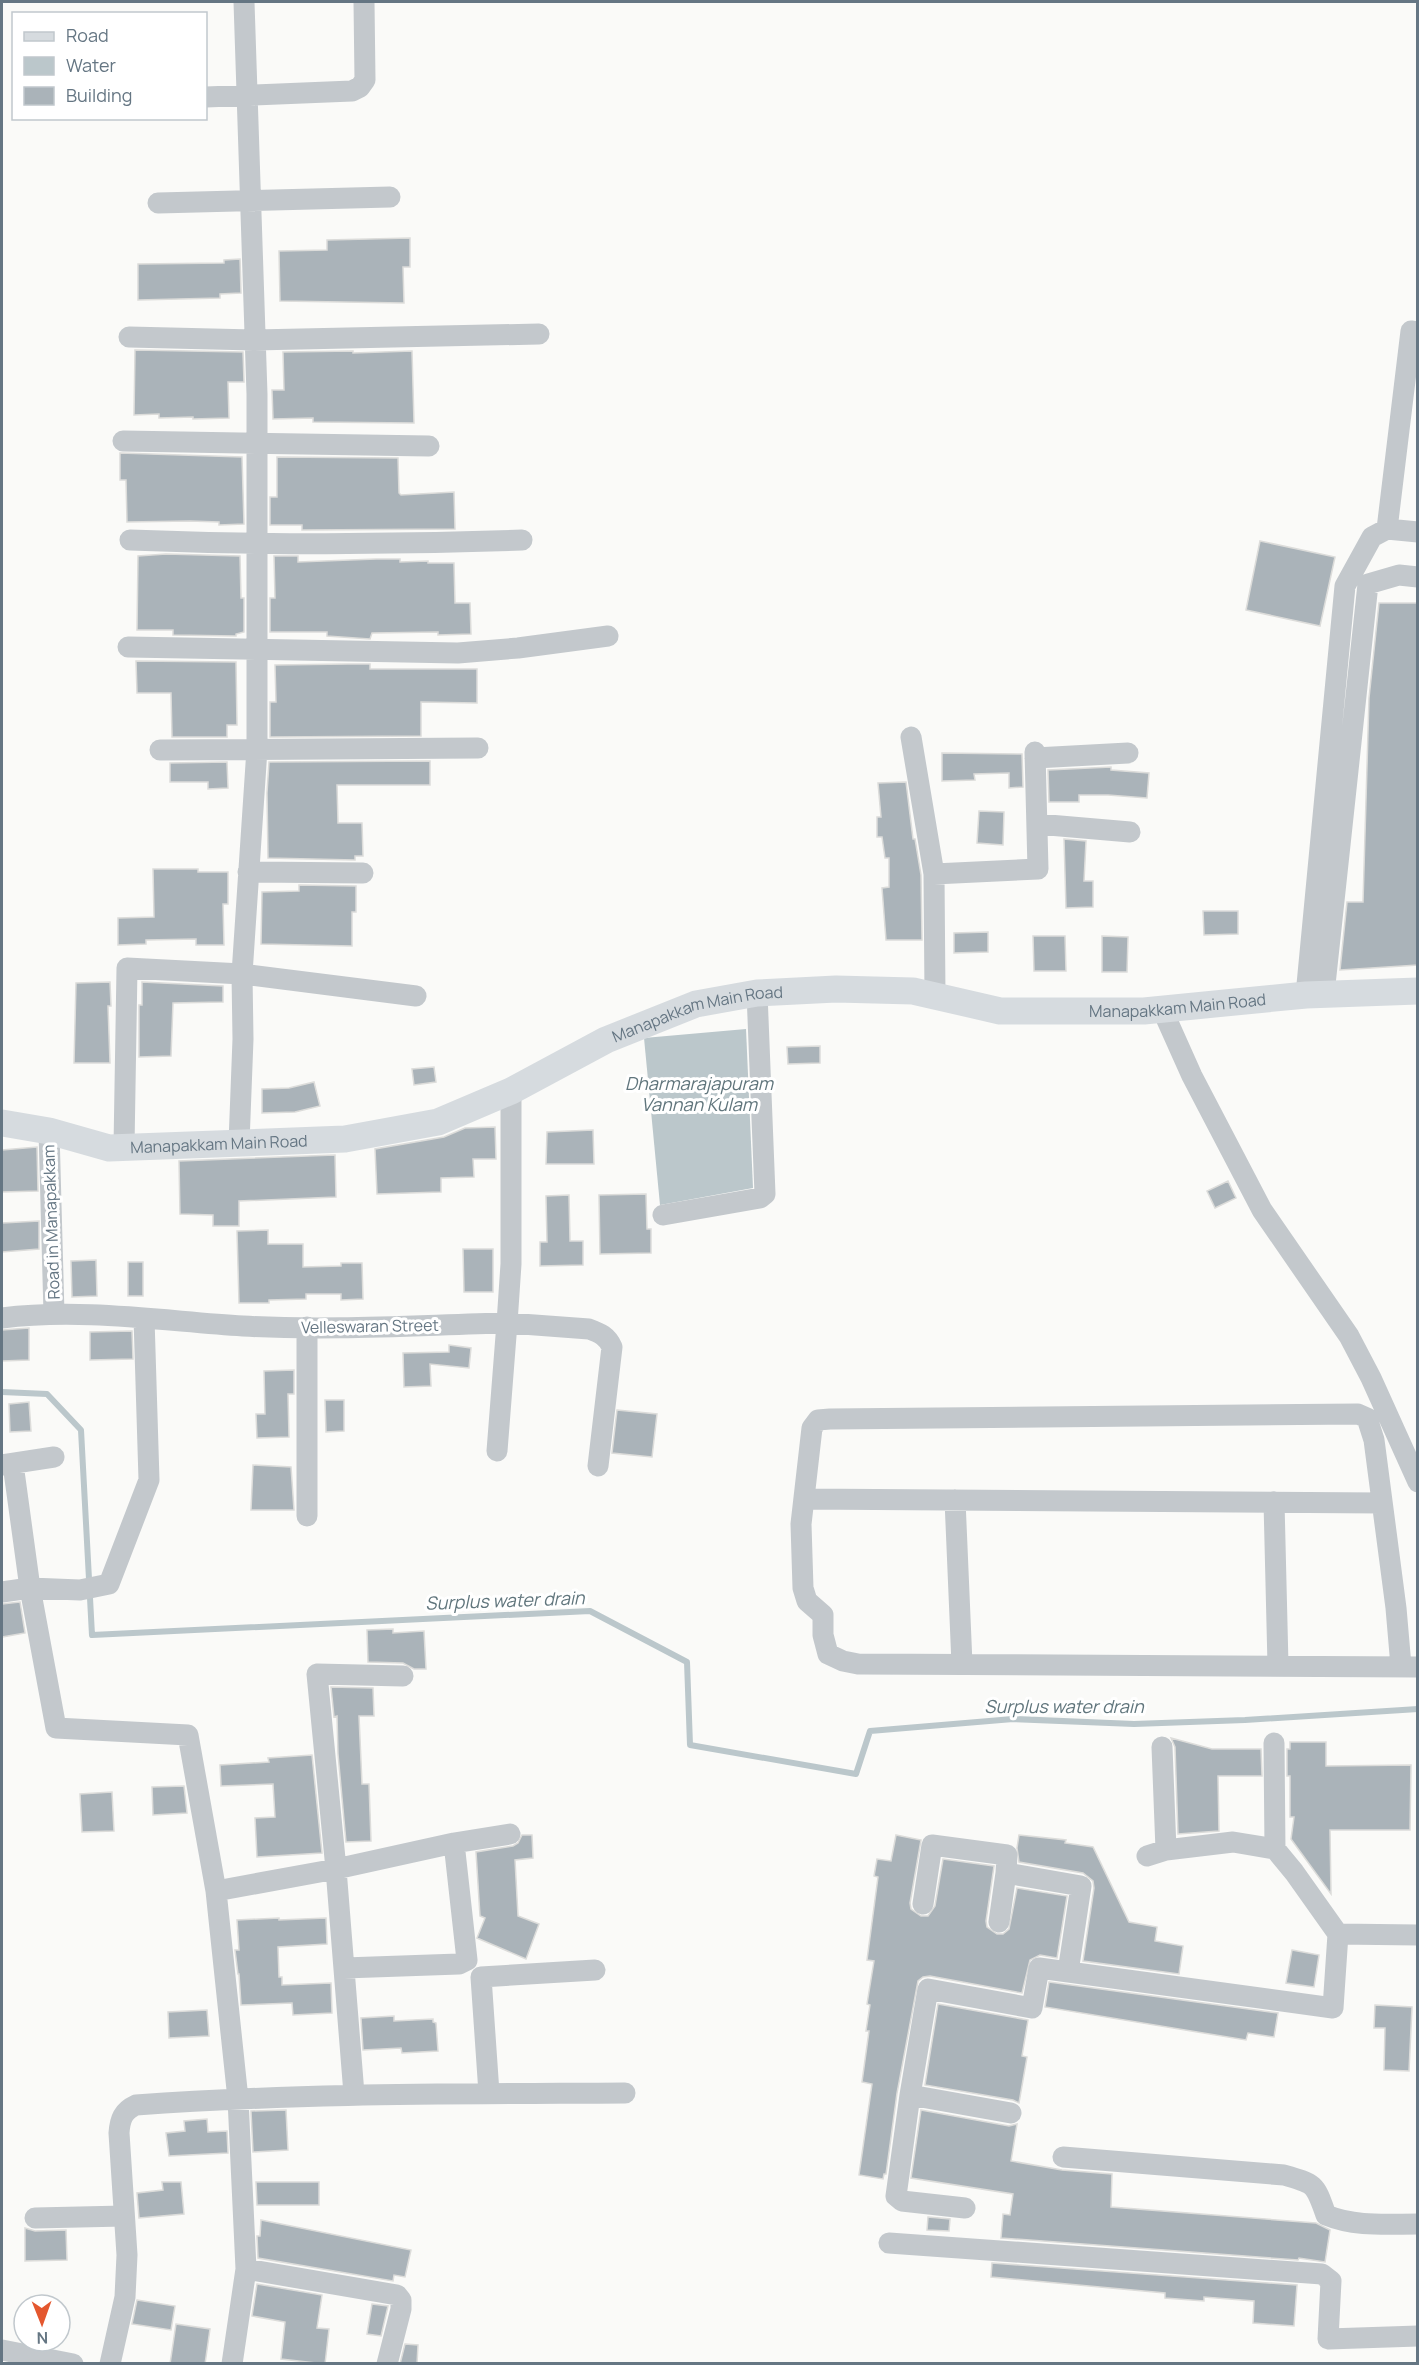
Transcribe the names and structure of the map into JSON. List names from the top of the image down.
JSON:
{
  "streets": {
    "main road": ["Manapakkam Main Road"],
    "street": ["Road in Manapakkam", "Velleswaran Street"]
  },
  "crossings": [
    ["Manapakkam Main Road", "Road in Manapakkam"],
    ["Road in Manapakkam", "Velleswaran Street"]
  ],
  "water": ["Dharmarajapuram Vannan Kulam", "Surplus water drain"],
  "legend": ["Road", "Water", "Building"],
  "north": "bottom"
}
